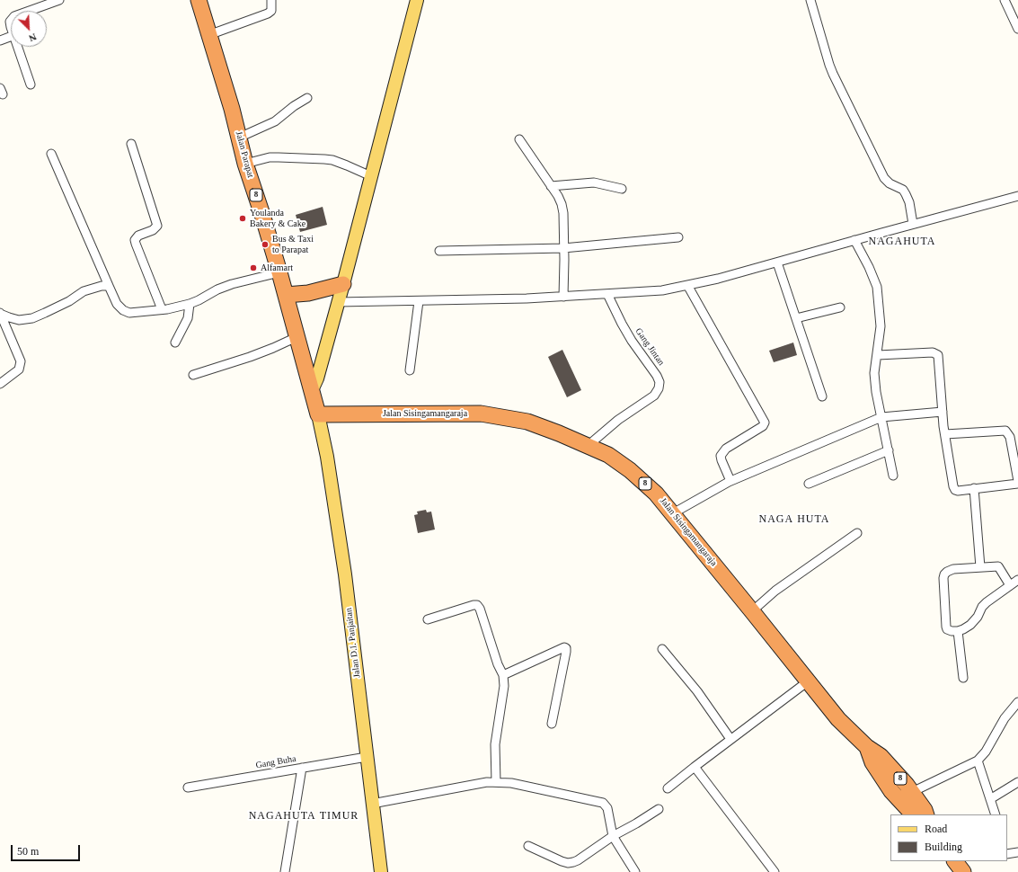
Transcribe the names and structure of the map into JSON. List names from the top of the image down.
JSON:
{
  "streets": {
    "highway": ["Jalan Parapat", "8", "Jalan Sisingamangaraja"],
    "main road": ["Jalan D.I. Panjaitan"],
    "street": ["Gang Jintan", "Gang Buha"]
  },
  "crossings": [
    ["Jalan Parapat", "Jalan Sisingamangaraja"],
    ["Jalan Parapat", "Jalan D.I. Panjaitan"],
    ["Gang Jintan", "Jalan Sisingamangaraja"],
    ["Jalan Sisingamangaraja", "Jalan D.I. Panjaitan"],
    ["Jalan D.I. Panjaitan", "Gang Buha"]
  ],
  "districts": ["NAGAHUTA", "NAGA HUTA", "NAGAHUTA TIMUR"],
  "places": ["Youlanda Bakery & Cake", "Bus & Taxi to Parapat", "Alfamart"],
  "legend": ["Road", "Building"],
  "scale_bar": "50 m",
  "north": "bottom right"
}
